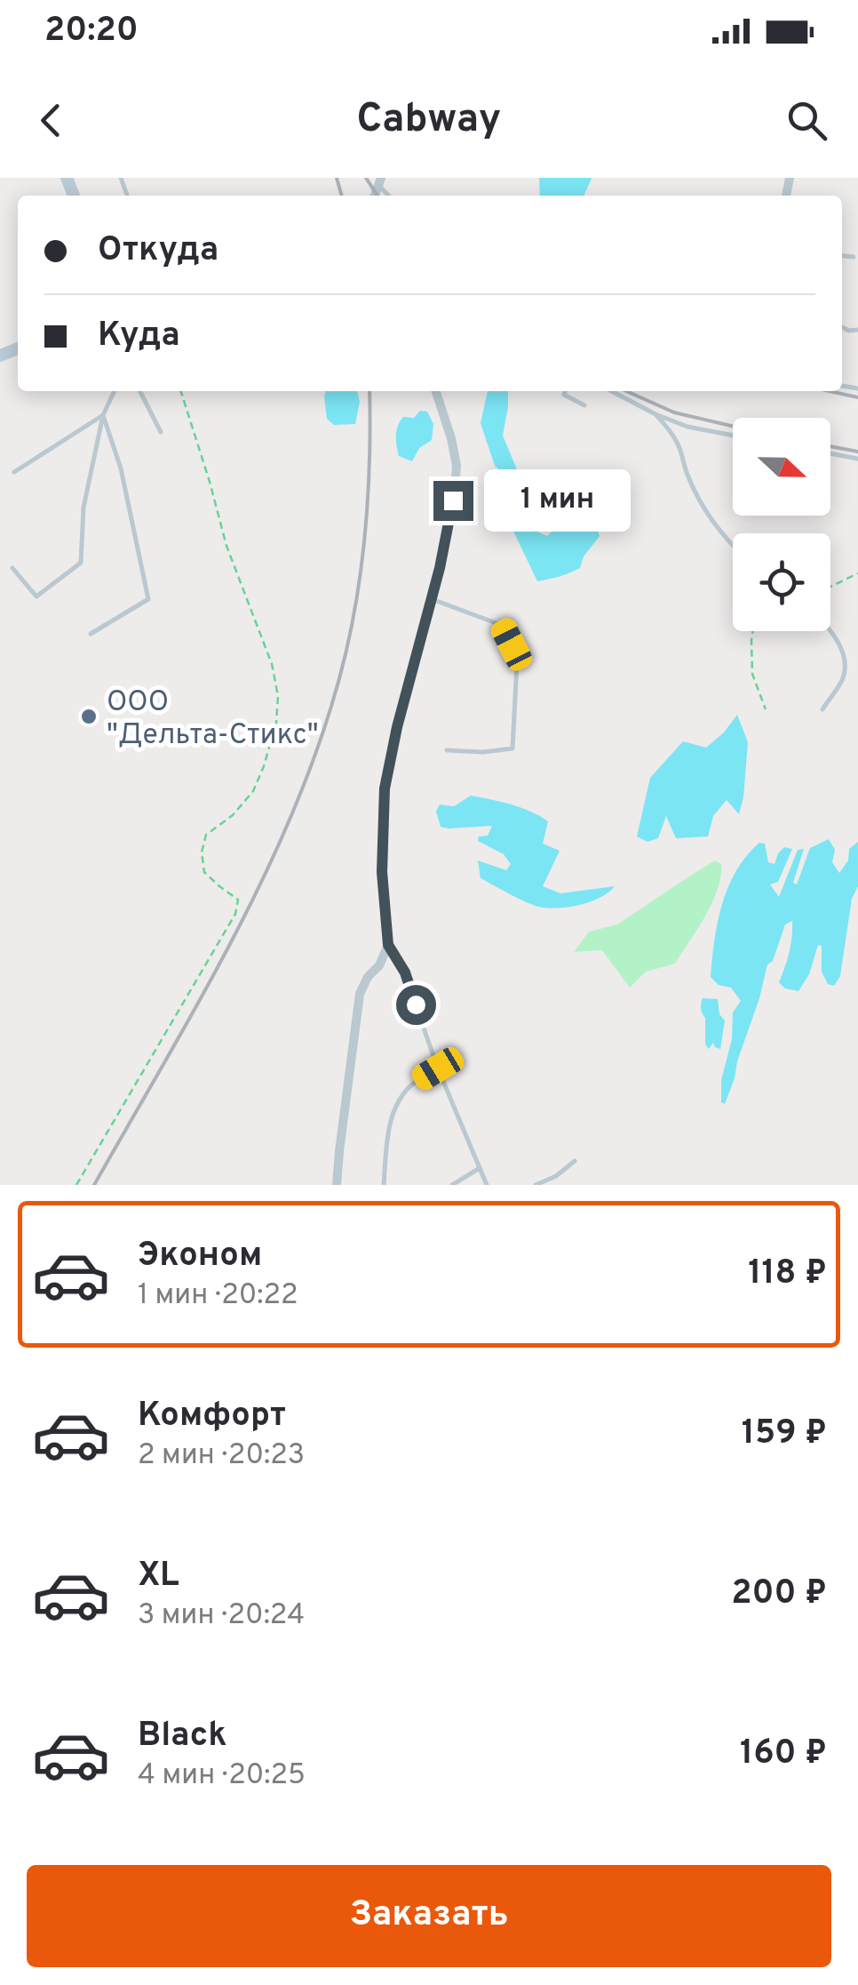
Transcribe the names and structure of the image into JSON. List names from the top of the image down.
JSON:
{
  "places": ["ООО \"Дельта-Стикс\""],
  "north": "right",
  "page": {
    "status": "20:20",
    "header": "Cabway",
    "banner": ["Откуда", "Куда"],
    "bubble": "1 мин",
    "list": [
      {
        "name": "Эконом",
        "note": "1 мин · 20:22",
        "value": "118 ₽"
      },
      {
        "name": "Комфорт",
        "note": "2 мин · 20:23",
        "value": "159 ₽"
      },
      {
        "name": "XL",
        "note": "3 мин · 20:24",
        "value": "200 ₽"
      },
      {
        "name": "Black",
        "note": "4 мин · 20:25",
        "value": "160 ₽"
      }
    ],
    "buttons": "Заказать"
  }
}
